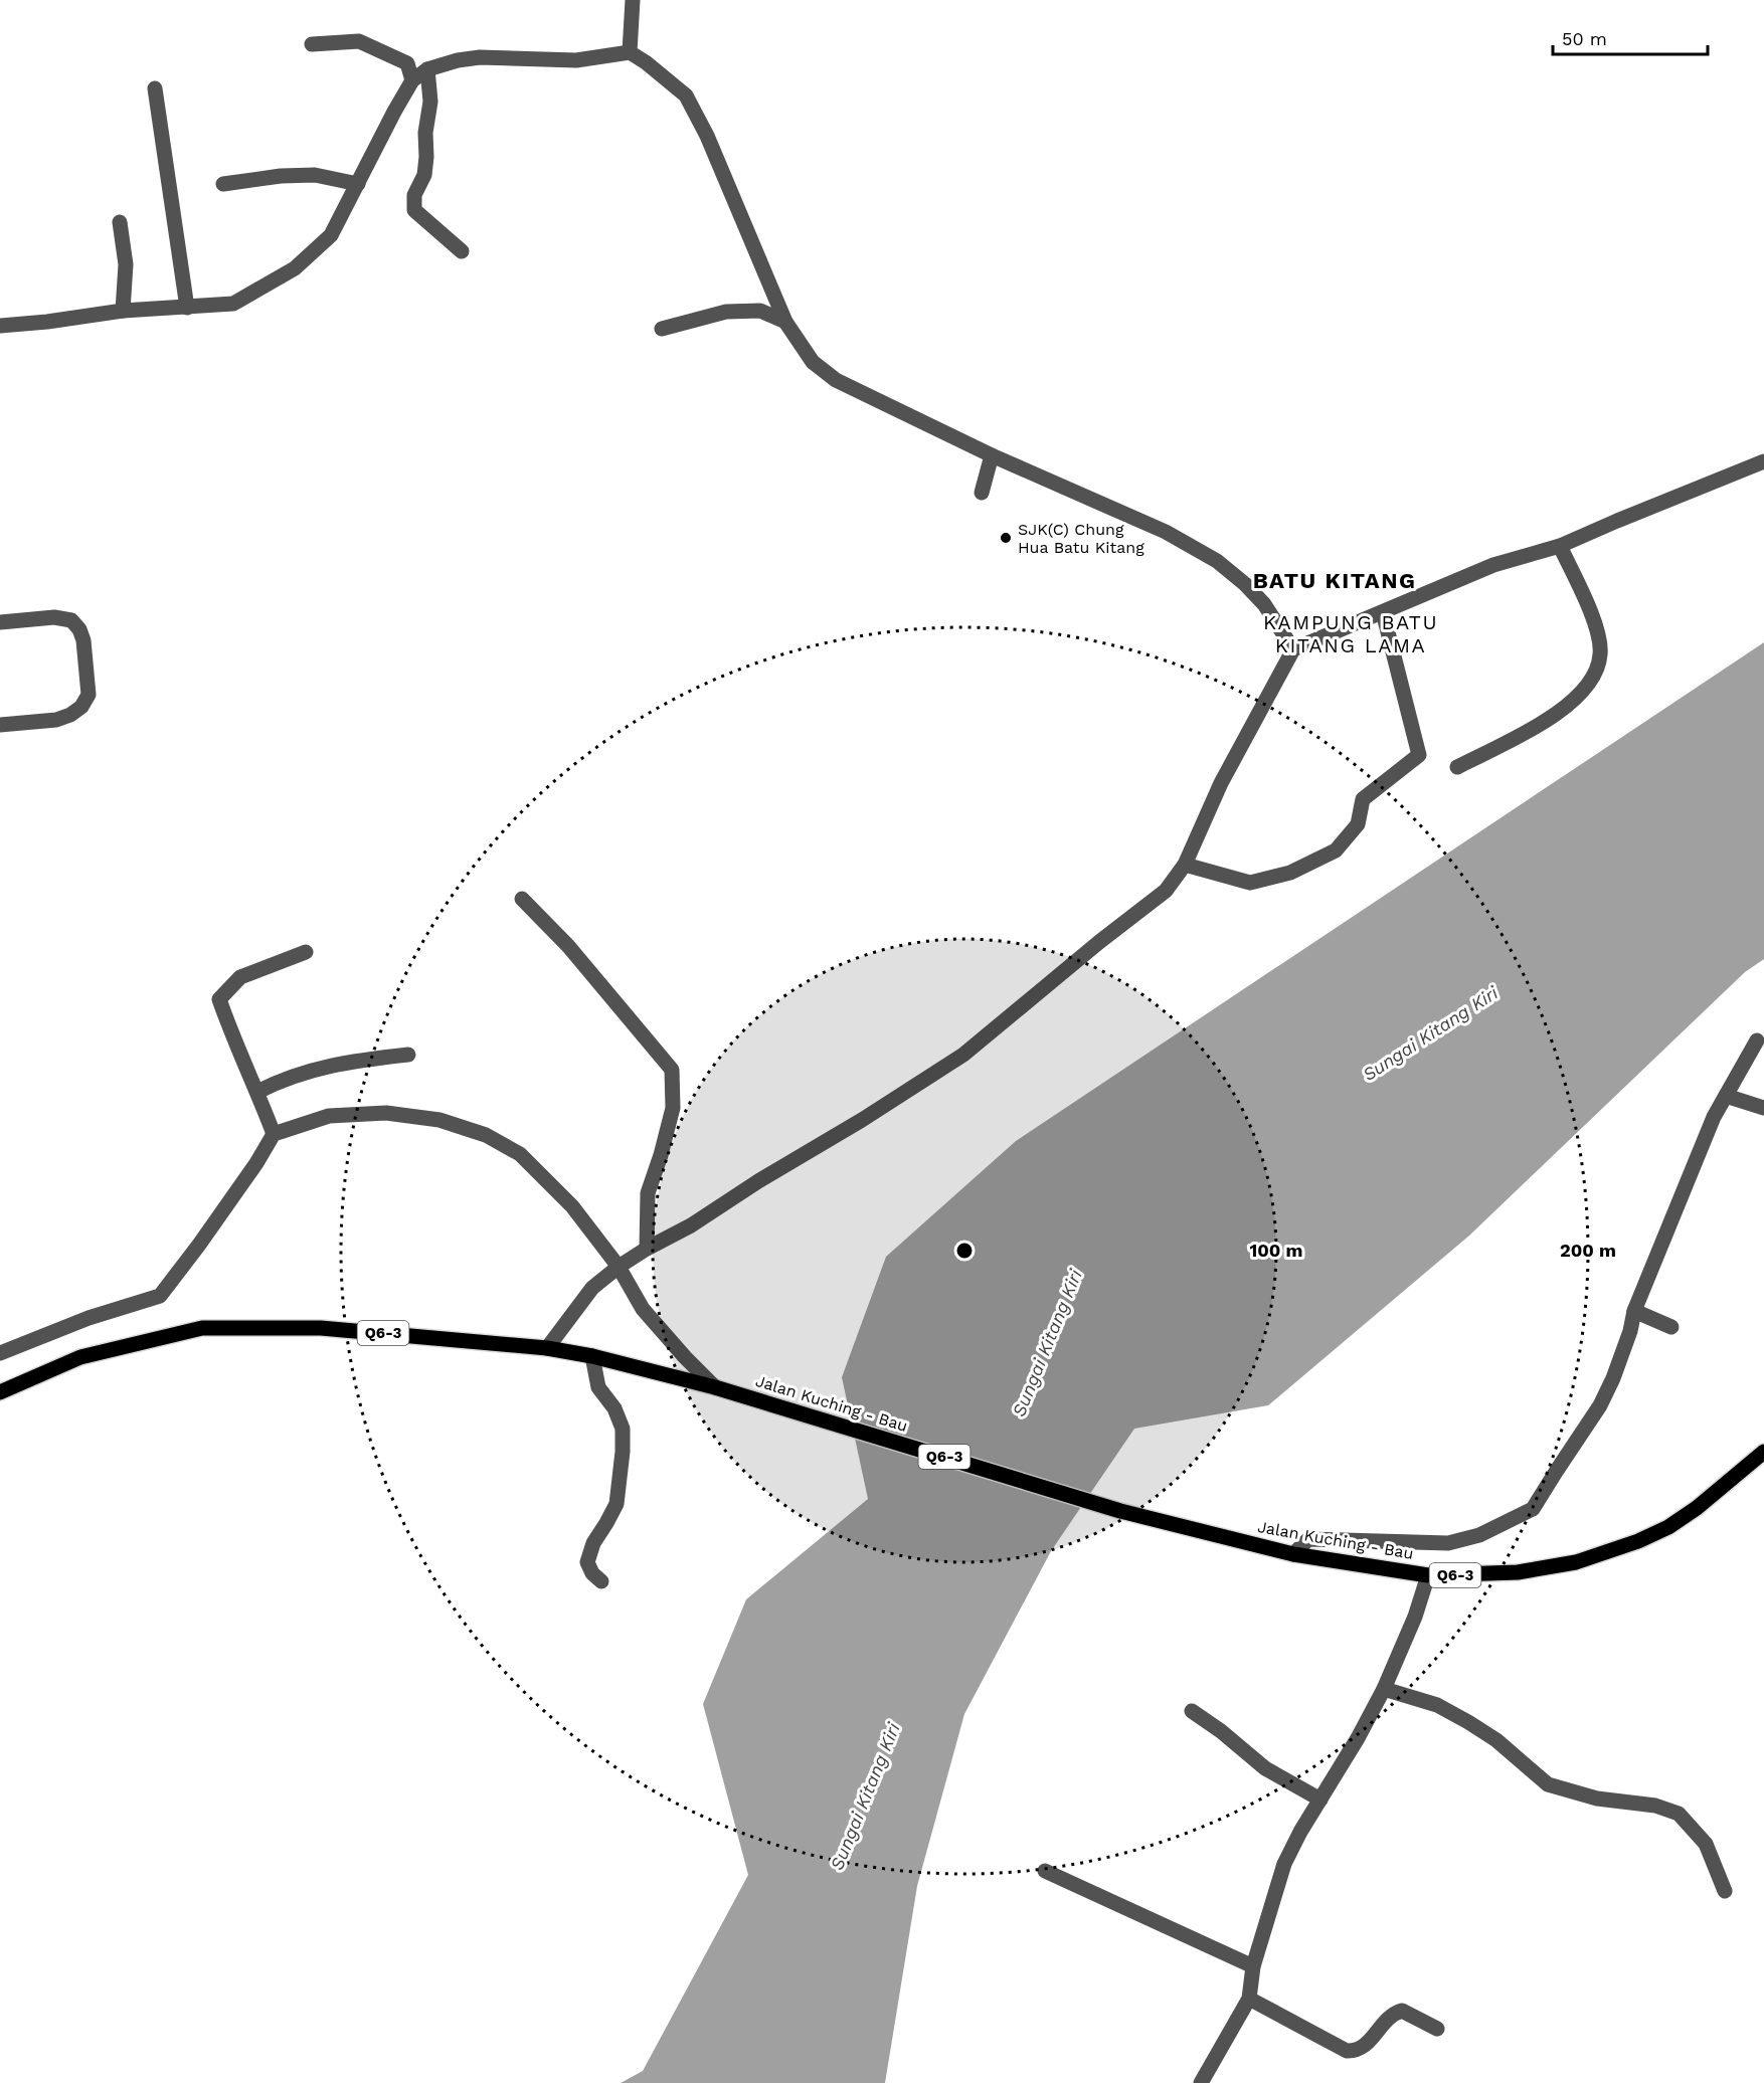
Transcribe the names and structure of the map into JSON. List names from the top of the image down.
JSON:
{
  "streets": {
    "main road": ["Q6-3", "Jalan Kuching - Bau"]
  },
  "districts": ["BATU KITANG", "KAMPUNG BATU KITANG LAMA"],
  "water": ["Sungai Kitang Kiri"],
  "places": ["SJK(C) Chung Hua Batu Kitang"],
  "scale_bar": "50 m",
  "rings": ["100 m", "200 m"]
}
